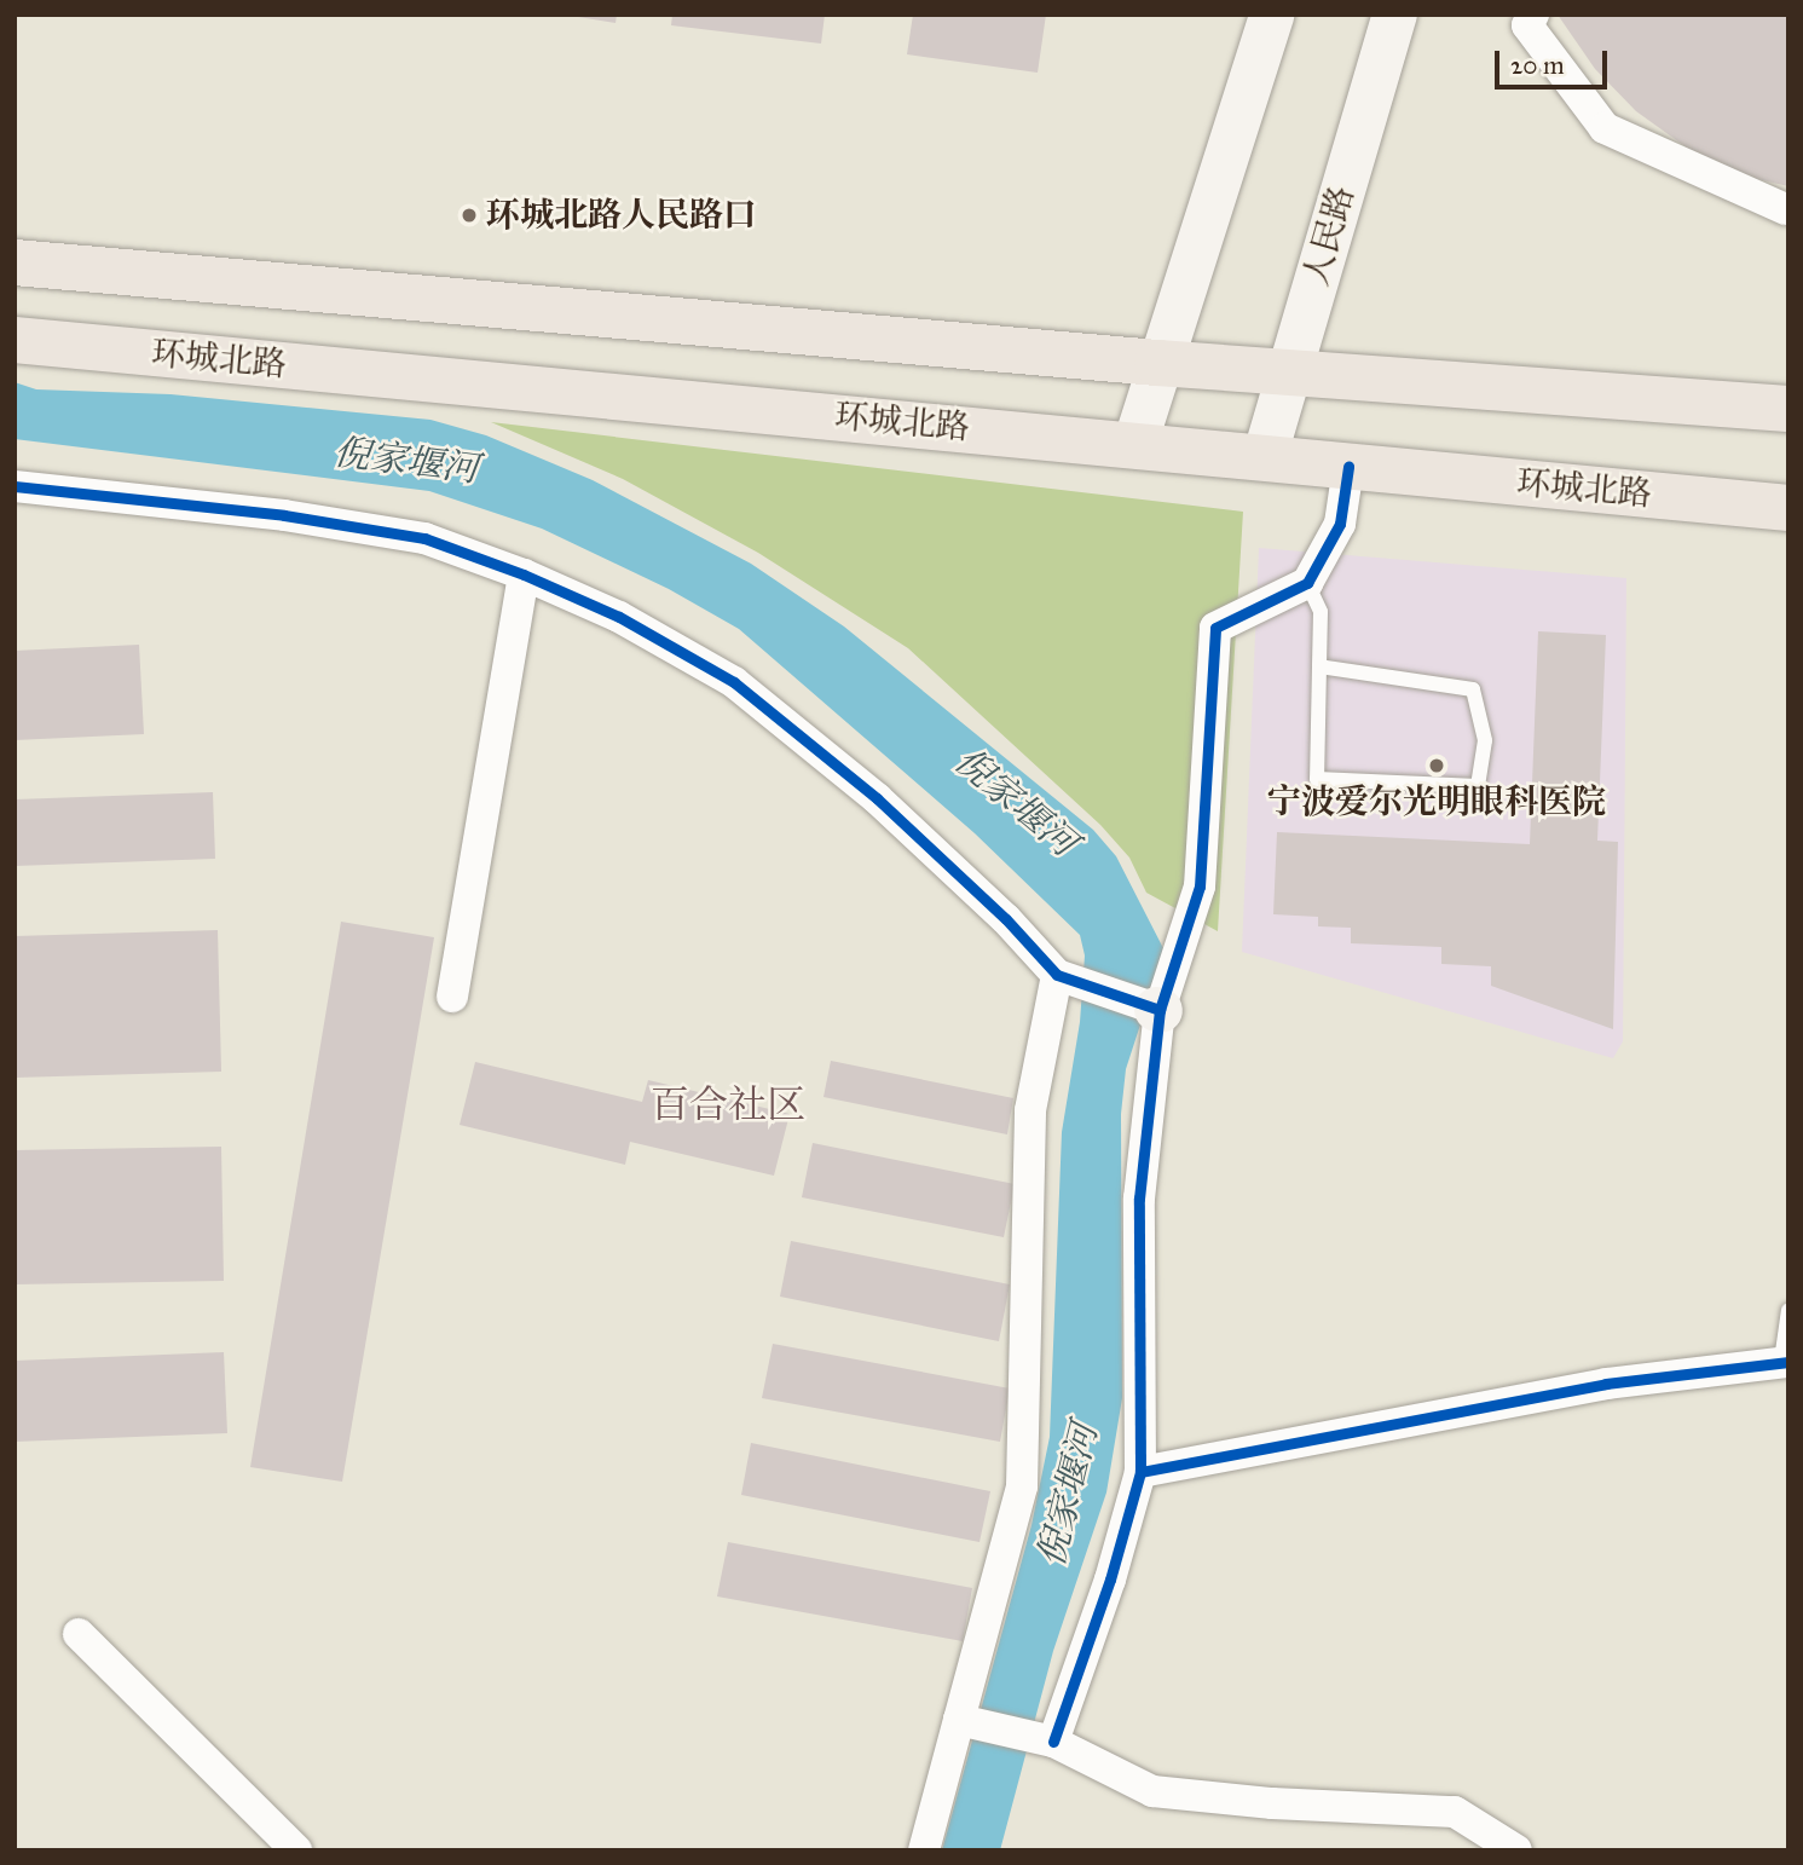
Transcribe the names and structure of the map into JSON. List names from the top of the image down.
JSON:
{
  "streets": {
    "main road": ["人民路", "环城北路"]
  },
  "crossings": [
    ["人民路", "环城北路"]
  ],
  "districts": ["百合社区"],
  "water": ["倪家堰河"],
  "places": ["环城北路人民路口", "宁波爱尔光明眼科医院"],
  "scale_bar": "20 m"
}
